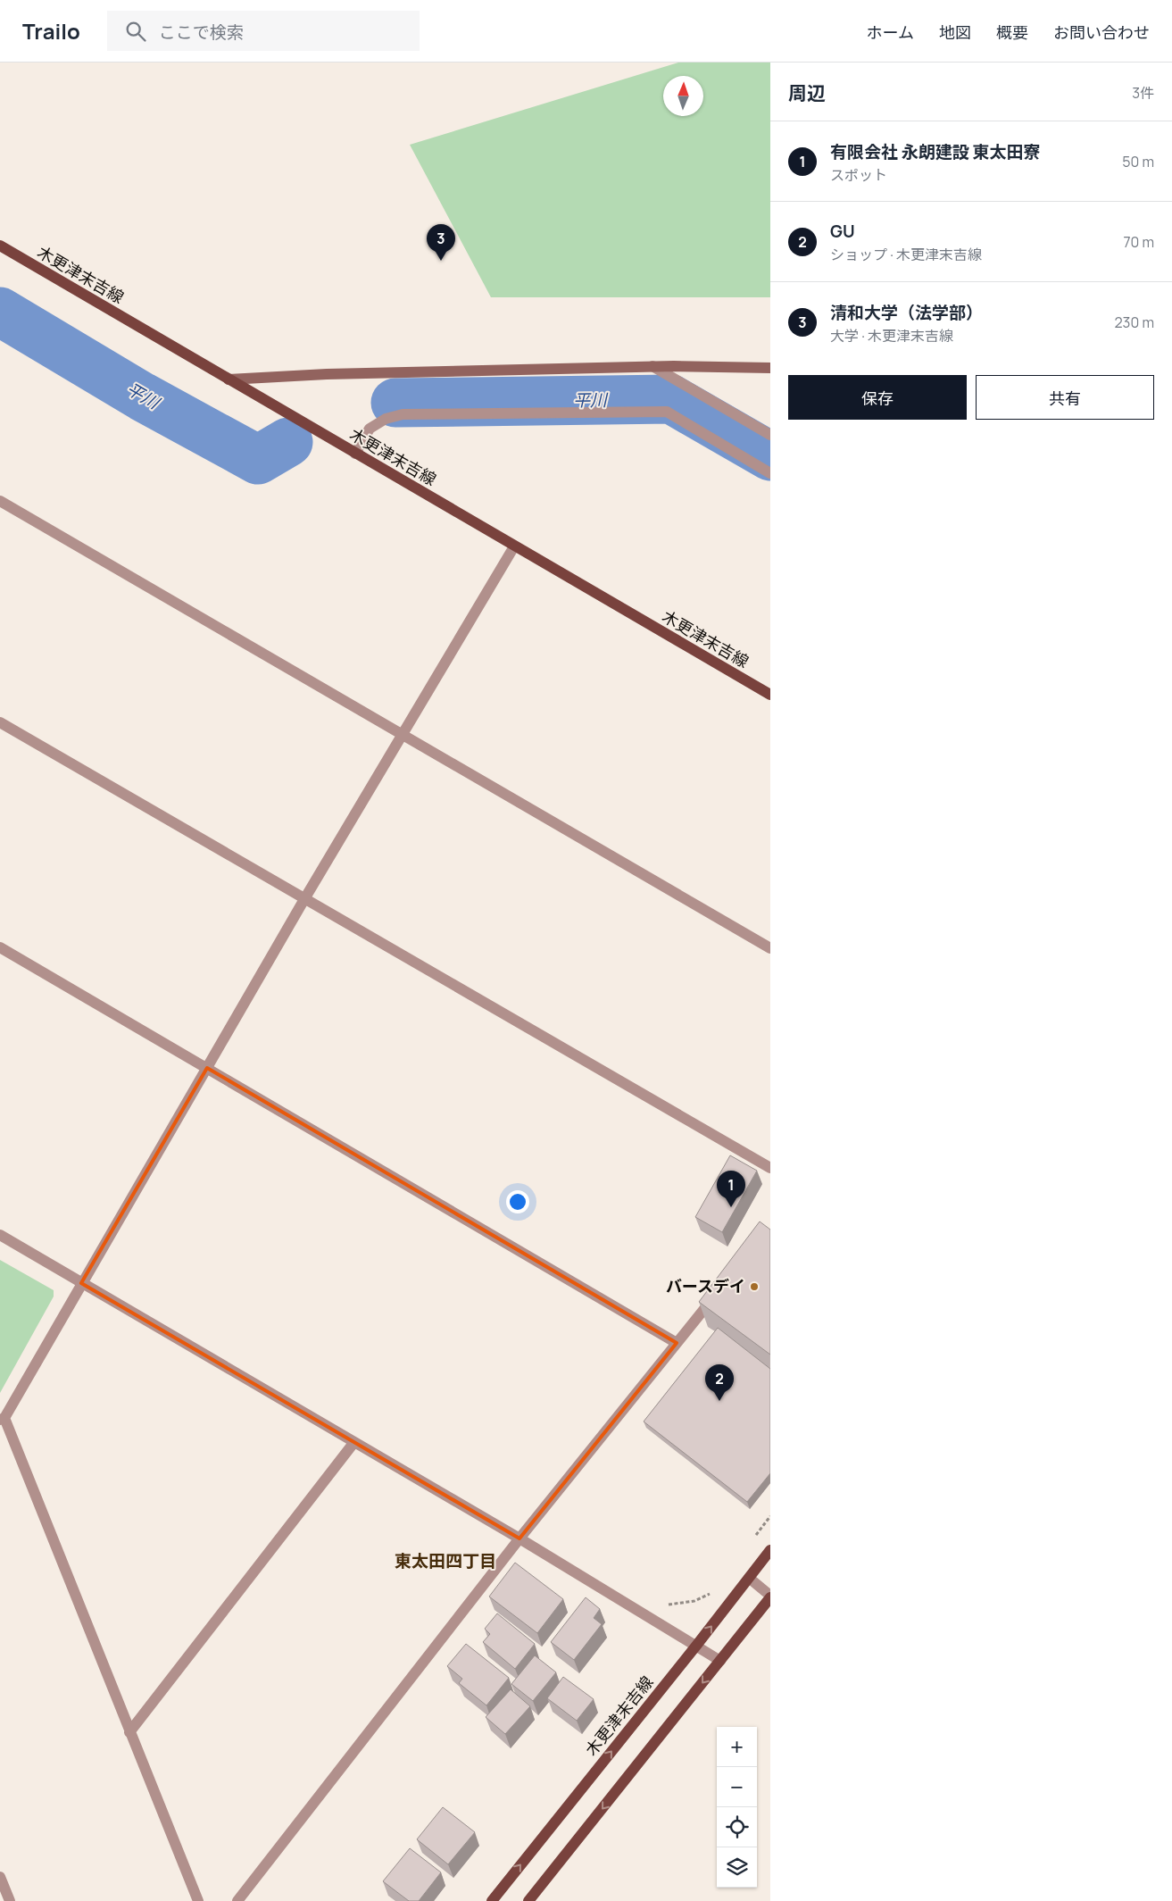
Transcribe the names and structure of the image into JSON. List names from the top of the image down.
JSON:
{
  "streets": {
    "main road": ["木更津末吉線"]
  },
  "districts": ["東太田四丁目"],
  "water": ["平川"],
  "places": ["バースデイ"],
  "north": "top",
  "page": {
    "header": "Trailo",
    "search": "ここで検索",
    "nav": [
      "ホーム",
      "地図",
      "概要",
      "お問い合わせ"
    ],
    "heading": ["周辺", "3件"],
    "list": [
      {
        "mark": "1",
        "name": "有限会社 永朗建設 東太田寮",
        "note": "スポット",
        "value": "50 m"
      },
      {
        "mark": "2",
        "name": "GU",
        "note": "ショップ · 木更津末吉線",
        "value": "70 m"
      },
      {
        "mark": "3",
        "name": "清和大学（法学部）",
        "note": "大学 · 木更津末吉線",
        "value": "230 m"
      }
    ],
    "pins": ["3", "1", "2"],
    "buttons": ["保存", "共有"],
    "map_buttons": ["+", "−"]
  }
}
